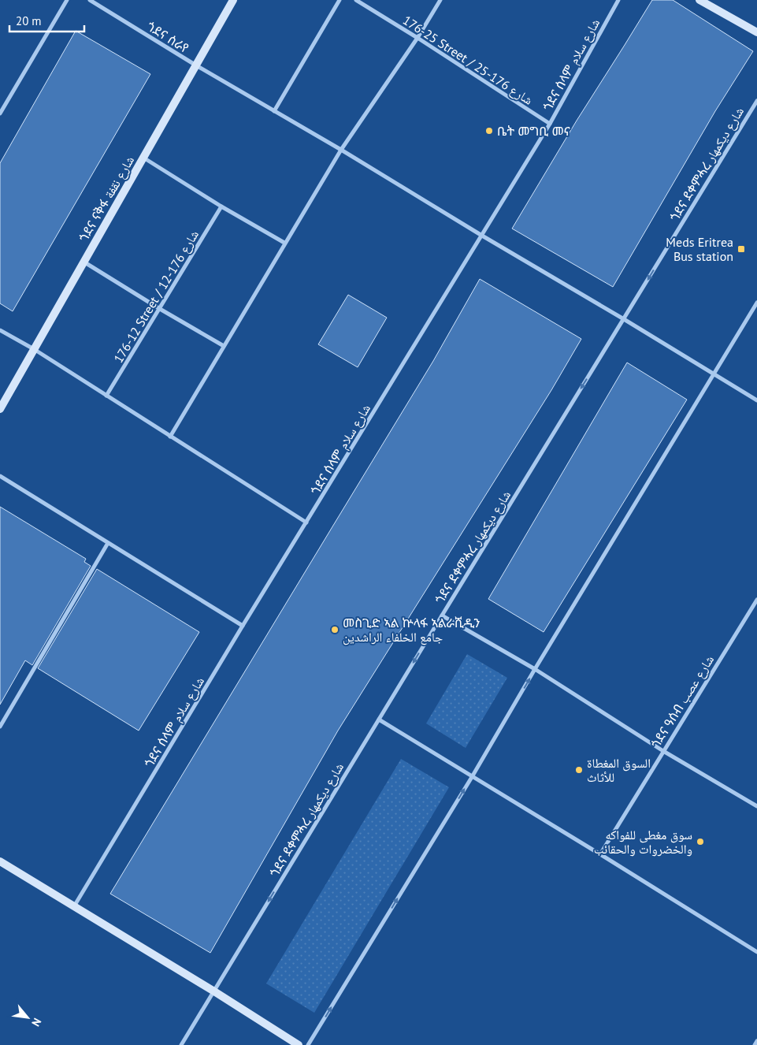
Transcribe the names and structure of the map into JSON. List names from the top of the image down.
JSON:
{
  "streets": {
    "main road": ["ጎደና ናቅፋ شارع نقفة"],
    "street": [
      "ጎደና ሰራየ",
      "176-25 Street / شارع 176-25",
      "ጎደና ሰላም شارع سلام",
      "ጎደና ደቀምሓረ شارع ديكمهار",
      "176-12 Street / شارع 176-12",
      "ጎደና ዓሰብ شارع عصب"
    ]
  },
  "crossings": [
    ["ጎደና ሰራየ", "ጎደና ሰላም شارع سلام"],
    ["ጎደና ሰራየ", "ጎደና ደቀምሓረ شارع ديكمهار"],
    ["ጎደና ሰራየ", "ጎደና ናቅፋ شارع نقفة"],
    ["176-25 Street / شارع 176-25", "ጎደና ሰላም شارع سلام"]
  ],
  "one_way": ["ጎደና ደቀምሓረ شارع ديكمهار"],
  "places": {
    "other": [
      "ቤት መግቢ መና",
      "መስጊድ ኣል ኵላፋ ኣልራሺዲን جامع الخلفاء الراشدين",
      "السوق المغطاة للأثاث",
      "سوق مغطى للفواكه والخضروات والحقائب"
    ],
    "transit": ["Meds Eritrea Bus station"]
  },
  "scale_bar": "20 m",
  "north": "bottom right"
}
